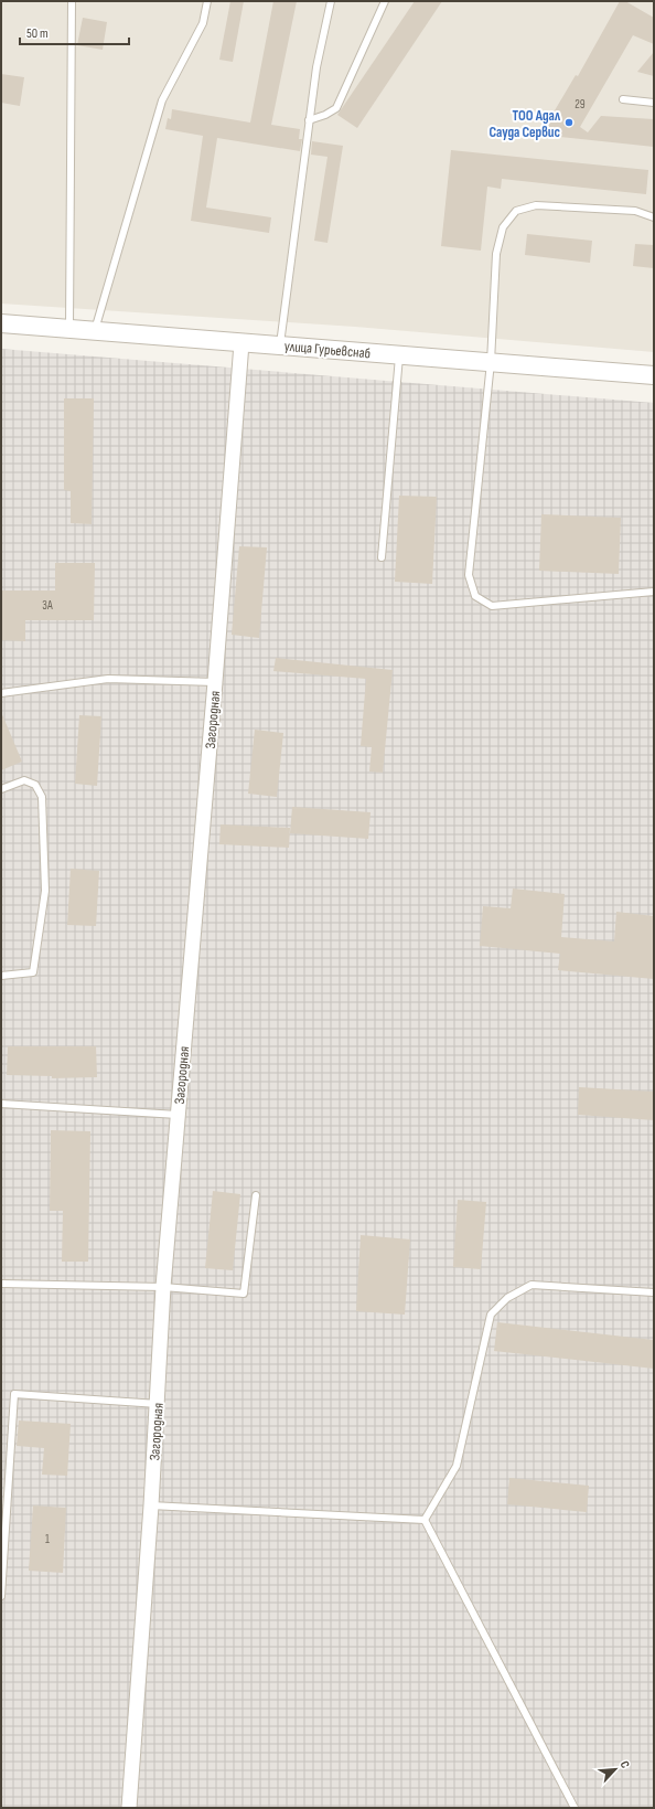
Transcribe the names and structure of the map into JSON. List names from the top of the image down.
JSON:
{
  "streets": {
    "street": ["улица Гурьевснаб", "Загородная"]
  },
  "crossings": [
    ["улица Гурьевснаб", "Загородная"]
  ],
  "places": ["ТОО Адал Сауда Сервис"],
  "house_numbers": ["29", "3А", "1"],
  "scale_bar": "50 m",
  "north": "top right"
}
